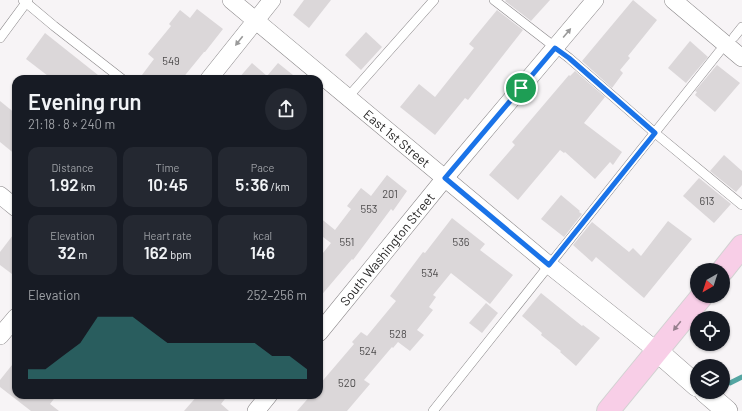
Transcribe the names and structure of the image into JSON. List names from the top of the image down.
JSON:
{
  "streets": {
    "street": ["East 1st Street", "South Washington Street"]
  },
  "crossings": [
    ["East 1st Street", "South Washington Street"]
  ],
  "house_numbers": [
    "549",
    "201",
    "613",
    "553",
    "551",
    "536",
    "534",
    "528",
    "524",
    "520"
  ],
  "north": "bottom left",
  "page": {
    "heading": ["Evening run", "21:18 · 8 × 240 m"],
    "stats": [
      ["Distance", "1.92 km"],
      ["Time", "10:45"],
      ["Pace", "5:36 /km"],
      ["Elevation", "32 m"],
      ["Heart rate", "162 bpm"],
      ["kcal", "146"]
    ],
    "chart": ["Elevation", "252–256 m"]
  }
}
